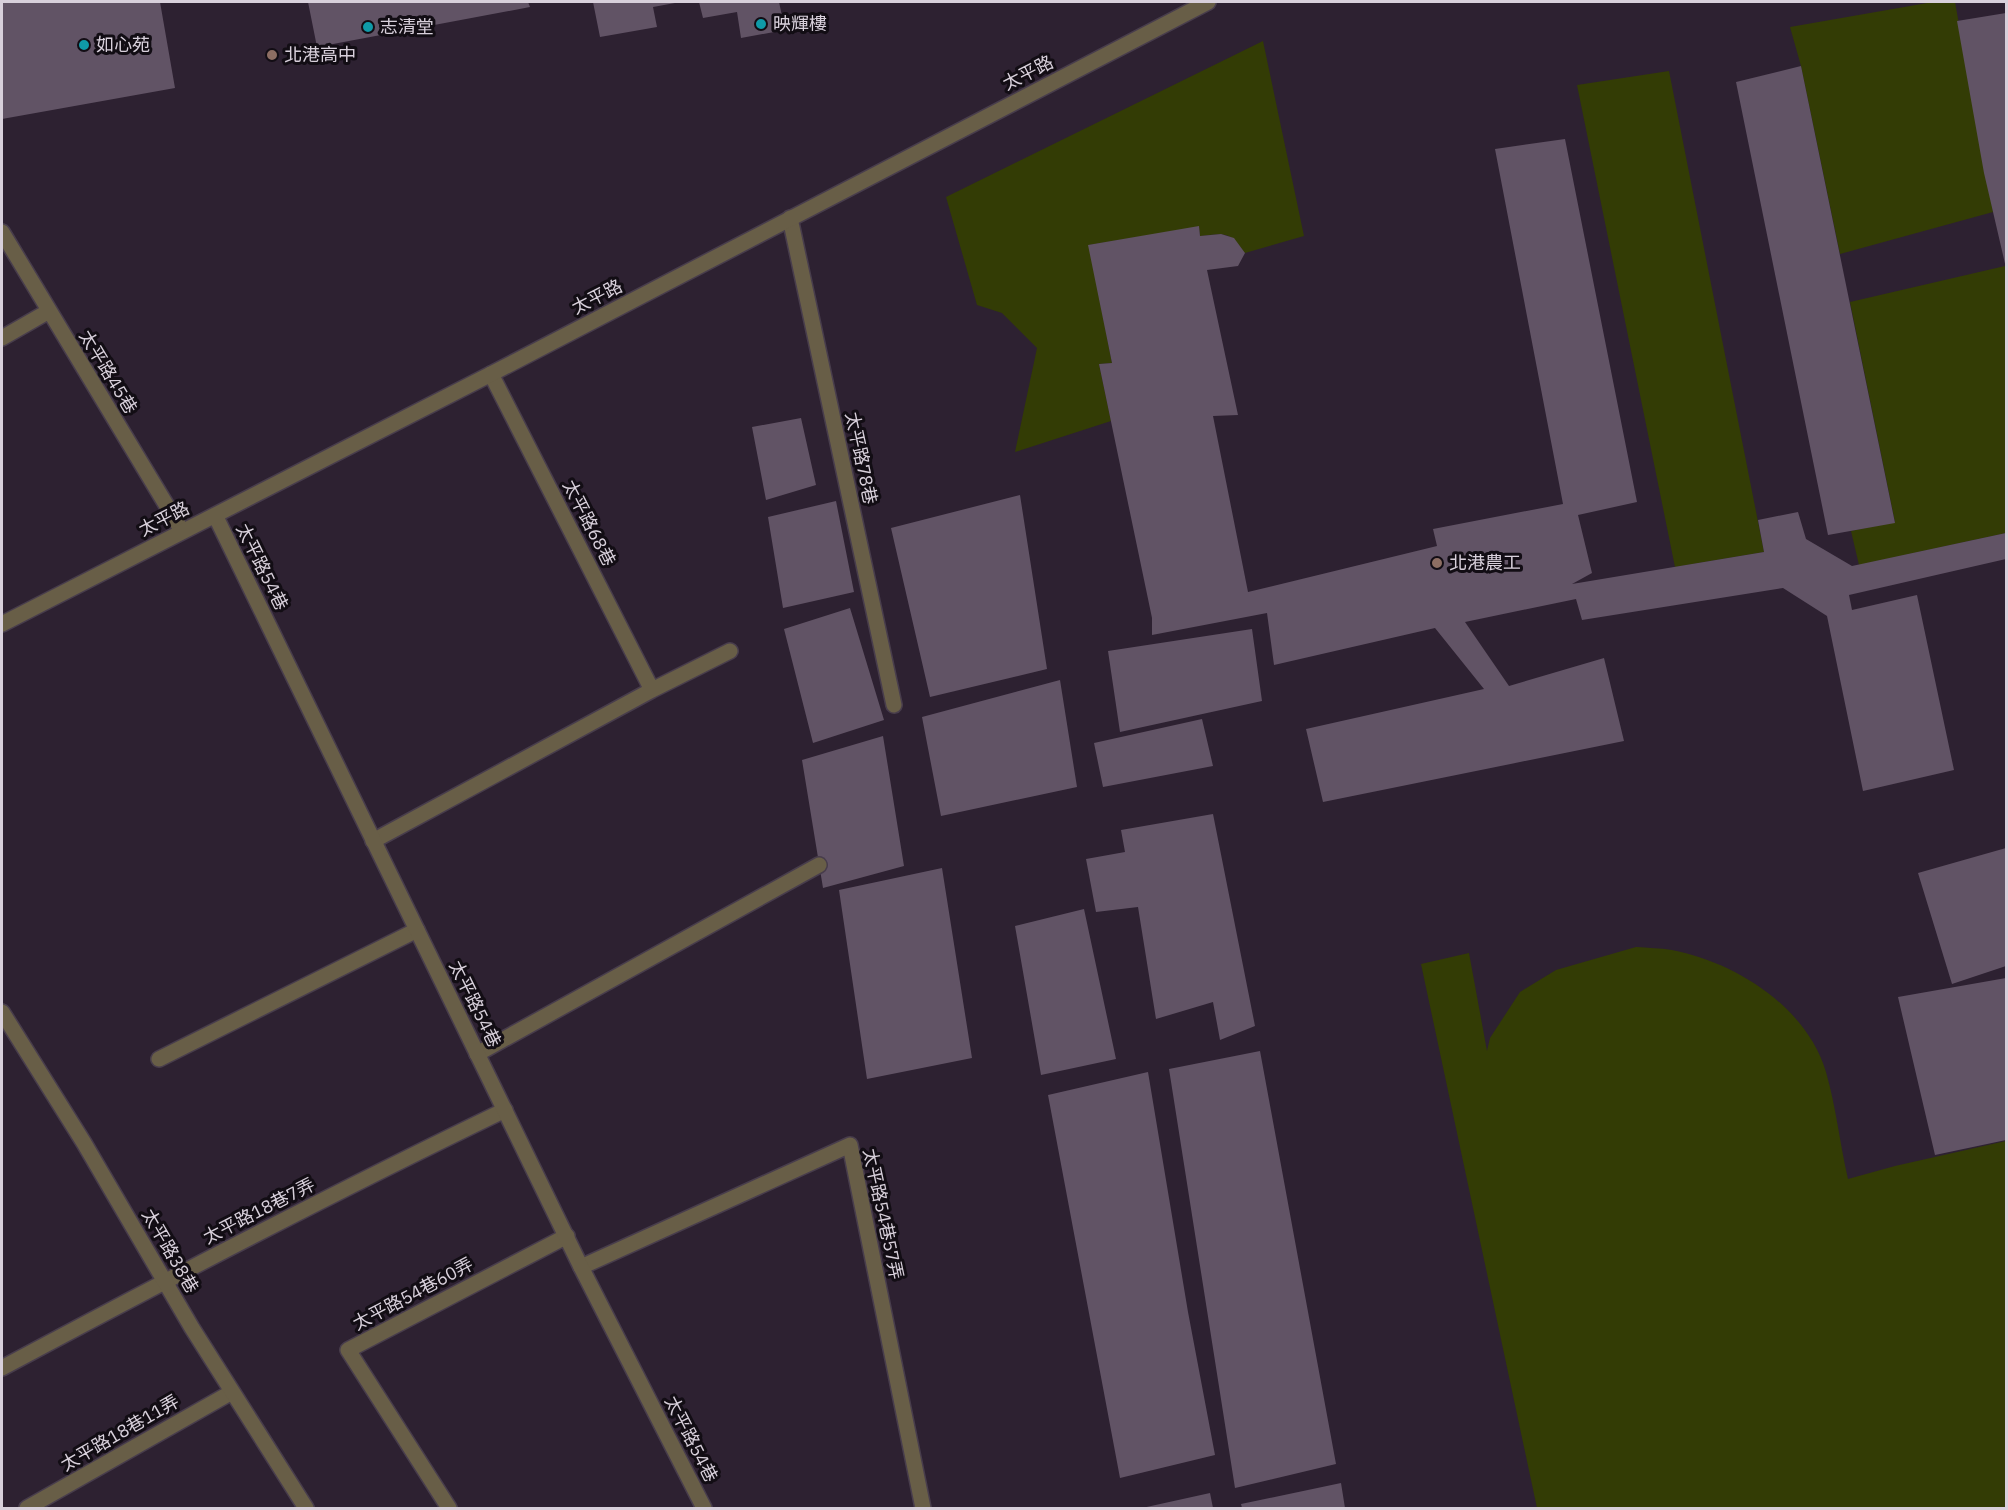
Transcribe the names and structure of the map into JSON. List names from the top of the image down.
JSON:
{
  "streets": {
    "street": [
      "太平路",
      "太平路45巷",
      "太平路78巷",
      "太平路68巷",
      "太平路54巷",
      "太平路18巷7弄",
      "太平路54巷57弄",
      "太平路38巷",
      "太平路54巷60弄",
      "太平路18巷11弄"
    ]
  },
  "crossings": [
    ["太平路", "太平路45巷"],
    ["太平路", "太平路78巷"],
    ["太平路", "太平路68巷"],
    ["太平路", "太平路54巷"],
    ["太平路54巷", "太平路18巷7弄"],
    ["太平路54巷", "太平路54巷57弄"],
    ["太平路54巷", "太平路54巷60弄"],
    ["太平路18巷7弄", "太平路38巷"],
    ["太平路38巷", "太平路18巷11弄"]
  ],
  "places": [
    "映輝樓",
    "志清堂",
    "如心苑",
    "北港高中",
    "北港農工"
  ]
}
